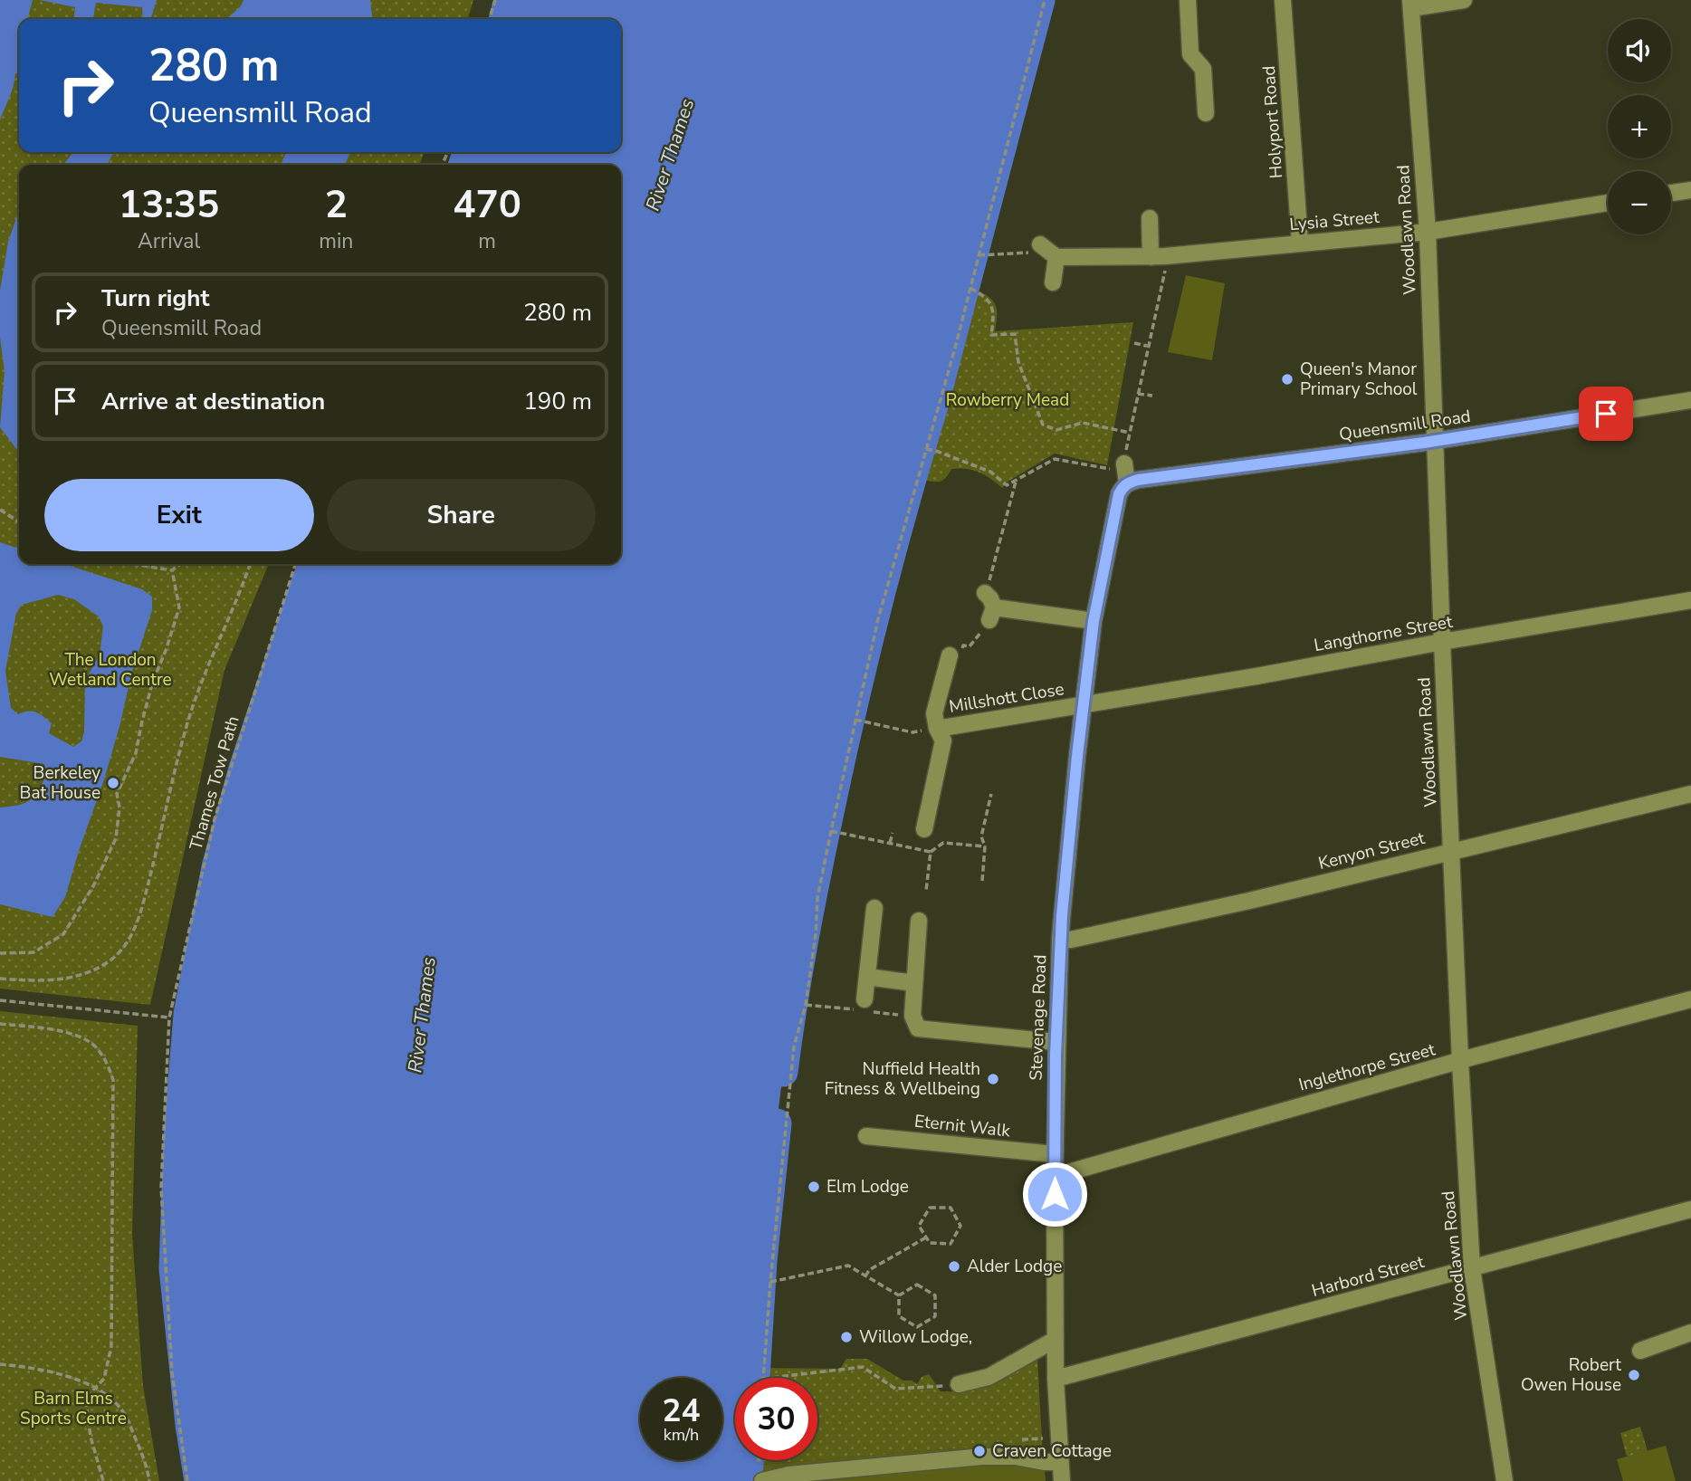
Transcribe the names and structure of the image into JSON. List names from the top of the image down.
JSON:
{
  "streets": {
    "street": [
      "Holyport Road",
      "Lysia Street",
      "Woodlawn Road",
      "Queensmill Road",
      "Langthorne Street",
      "Millshott Close",
      "Kenyon Street",
      "Stevenage Road",
      "Inglethorpe Street",
      "Eternit Walk",
      "Harbord Street"
    ],
    "path": ["Thames Tow Path"]
  },
  "crossings": [
    ["Holyport Road", "Lysia Street"],
    ["Lysia Street", "Woodlawn Road"],
    ["Woodlawn Road", "Queensmill Road"],
    ["Woodlawn Road", "Langthorne Street"],
    ["Woodlawn Road", "Kenyon Street"],
    ["Woodlawn Road", "Inglethorpe Street"],
    ["Woodlawn Road", "Harbord Street"],
    ["Queensmill Road", "Stevenage Road"],
    ["Langthorne Street", "Millshott Close"],
    ["Langthorne Street", "Stevenage Road"],
    ["Millshott Close", "Stevenage Road"],
    ["Kenyon Street", "Stevenage Road"],
    ["Stevenage Road", "Inglethorpe Street"],
    ["Stevenage Road", "Eternit Walk"],
    ["Stevenage Road", "Harbord Street"]
  ],
  "water": ["River Thames"],
  "parks": ["Rowberry Mead", "The London Wetland Centre", "Barn Elms Sports Centre"],
  "places": [
    "Queen's Manor Primary School",
    "Berkeley Bat House",
    "Nuffield Health Fitness & Wellbeing",
    "Elm Lodge",
    "Alder Lodge",
    "Willow Lodge,",
    "Robert Owen House",
    "Craven Cottage"
  ],
  "page": {
    "map_buttons": ["+", "−"],
    "turn": ["280 m", "Queensmill Road"],
    "eta": [
      "13:35",
      "Arrival",
      "2",
      "min",
      "470",
      "m"
    ],
    "list": [
      {
        "name": "Turn right",
        "note": "Queensmill Road",
        "value": "280 m"
      },
      {
        "name": "Arrive at destination",
        "value": "190 m"
      }
    ],
    "buttons": ["Exit", "Share"],
    "speed": "24 km/h",
    "limit": "30"
  }
}
